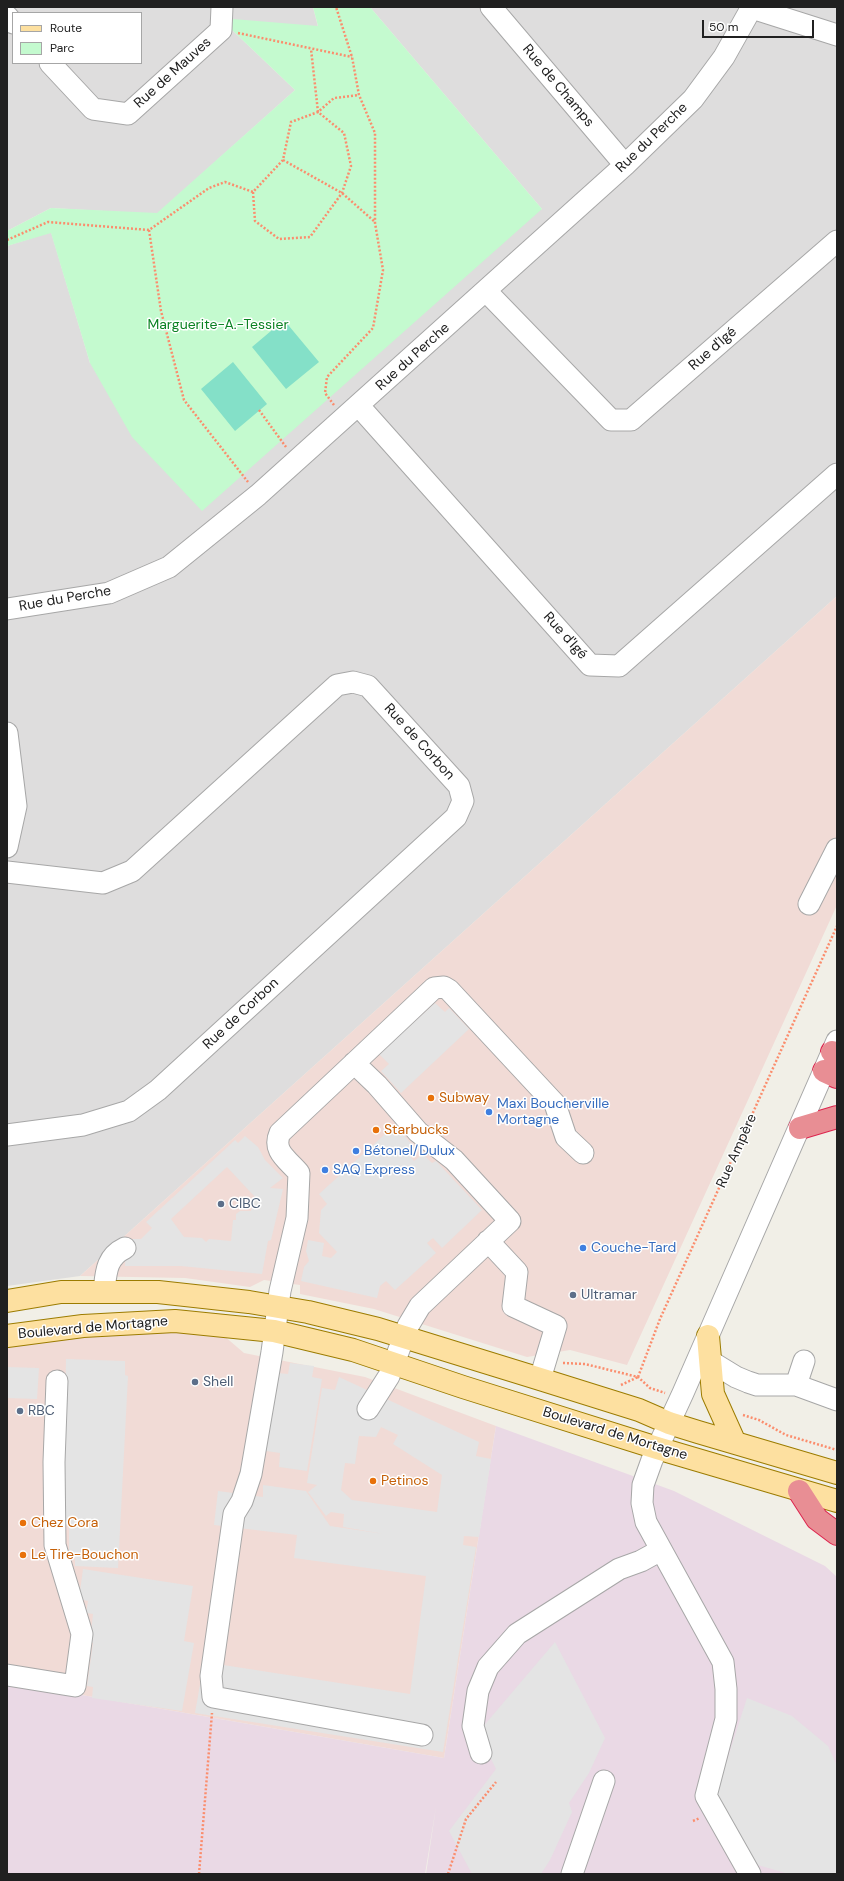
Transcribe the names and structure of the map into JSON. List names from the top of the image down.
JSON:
{
  "streets": {
    "main road": ["Boulevard de Mortagne"],
    "street": [
      "Rue de Mauves",
      "Rue de Champs",
      "Rue du Perche",
      "Rue d'Igé",
      "Rue de Corbon"
    ],
    "path": ["Rue Ampère"]
  },
  "crossings": [
    ["Rue de Champs", "Rue du Perche"],
    ["Rue du Perche", "Rue d'Igé"]
  ],
  "parks": ["Marguerite-A.-Tessier"],
  "places": [
    "Subway",
    "Maxi Boucherville Mortagne",
    "Starbucks",
    "Bétonel/Dulux",
    "SAQ Express",
    "CIBC",
    "Couche-Tard",
    "Ultramar",
    "Shell",
    "RBC",
    "Petinos",
    "Chez Cora",
    "Le Tire-Bouchon"
  ],
  "legend": ["Route", "Parc"],
  "scale_bar": "50 m"
}
